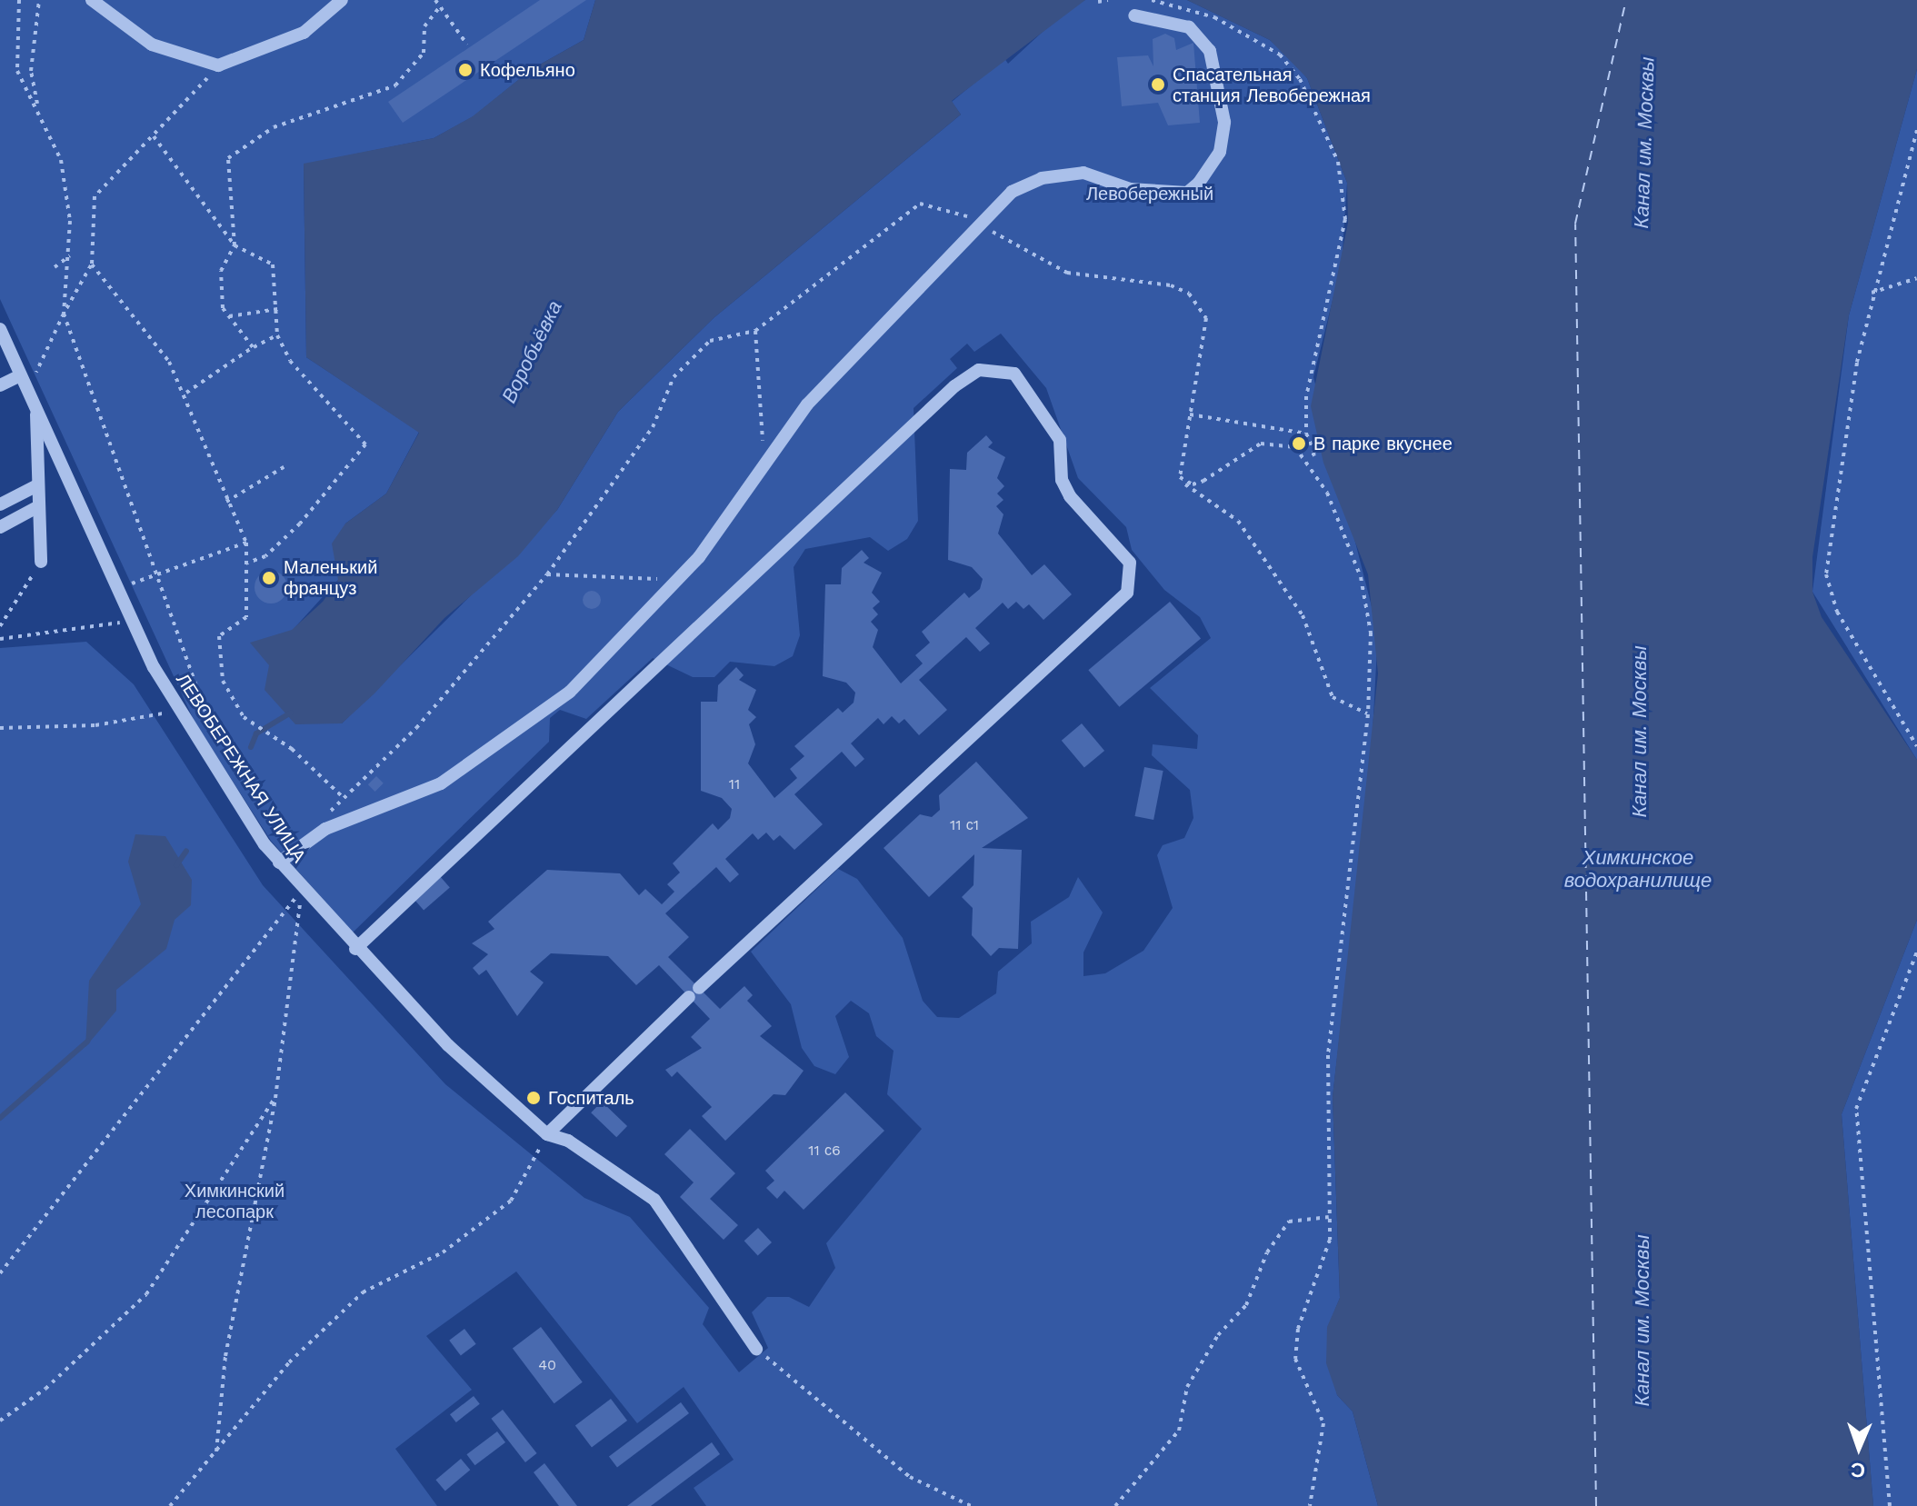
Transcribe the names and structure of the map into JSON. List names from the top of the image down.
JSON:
{
  "streets": {
    "street": ["ЛЕВОБЕРЕЖНАЯ УЛИЦА"]
  },
  "water": ["Канал им. Москвы", "Воробьёвка", "Химкинское водохранилище"],
  "parks": ["Левобережный", "Химкинский лесопарк"],
  "places": [
    "Кофельяно",
    "Спасательная станция Левобережная",
    "В парке вкуснее",
    "Маленький француз",
    "Госпиталь"
  ],
  "house_numbers": [
    "11",
    "11 с1",
    "11 с6",
    "40"
  ],
  "north": "bottom"
}
